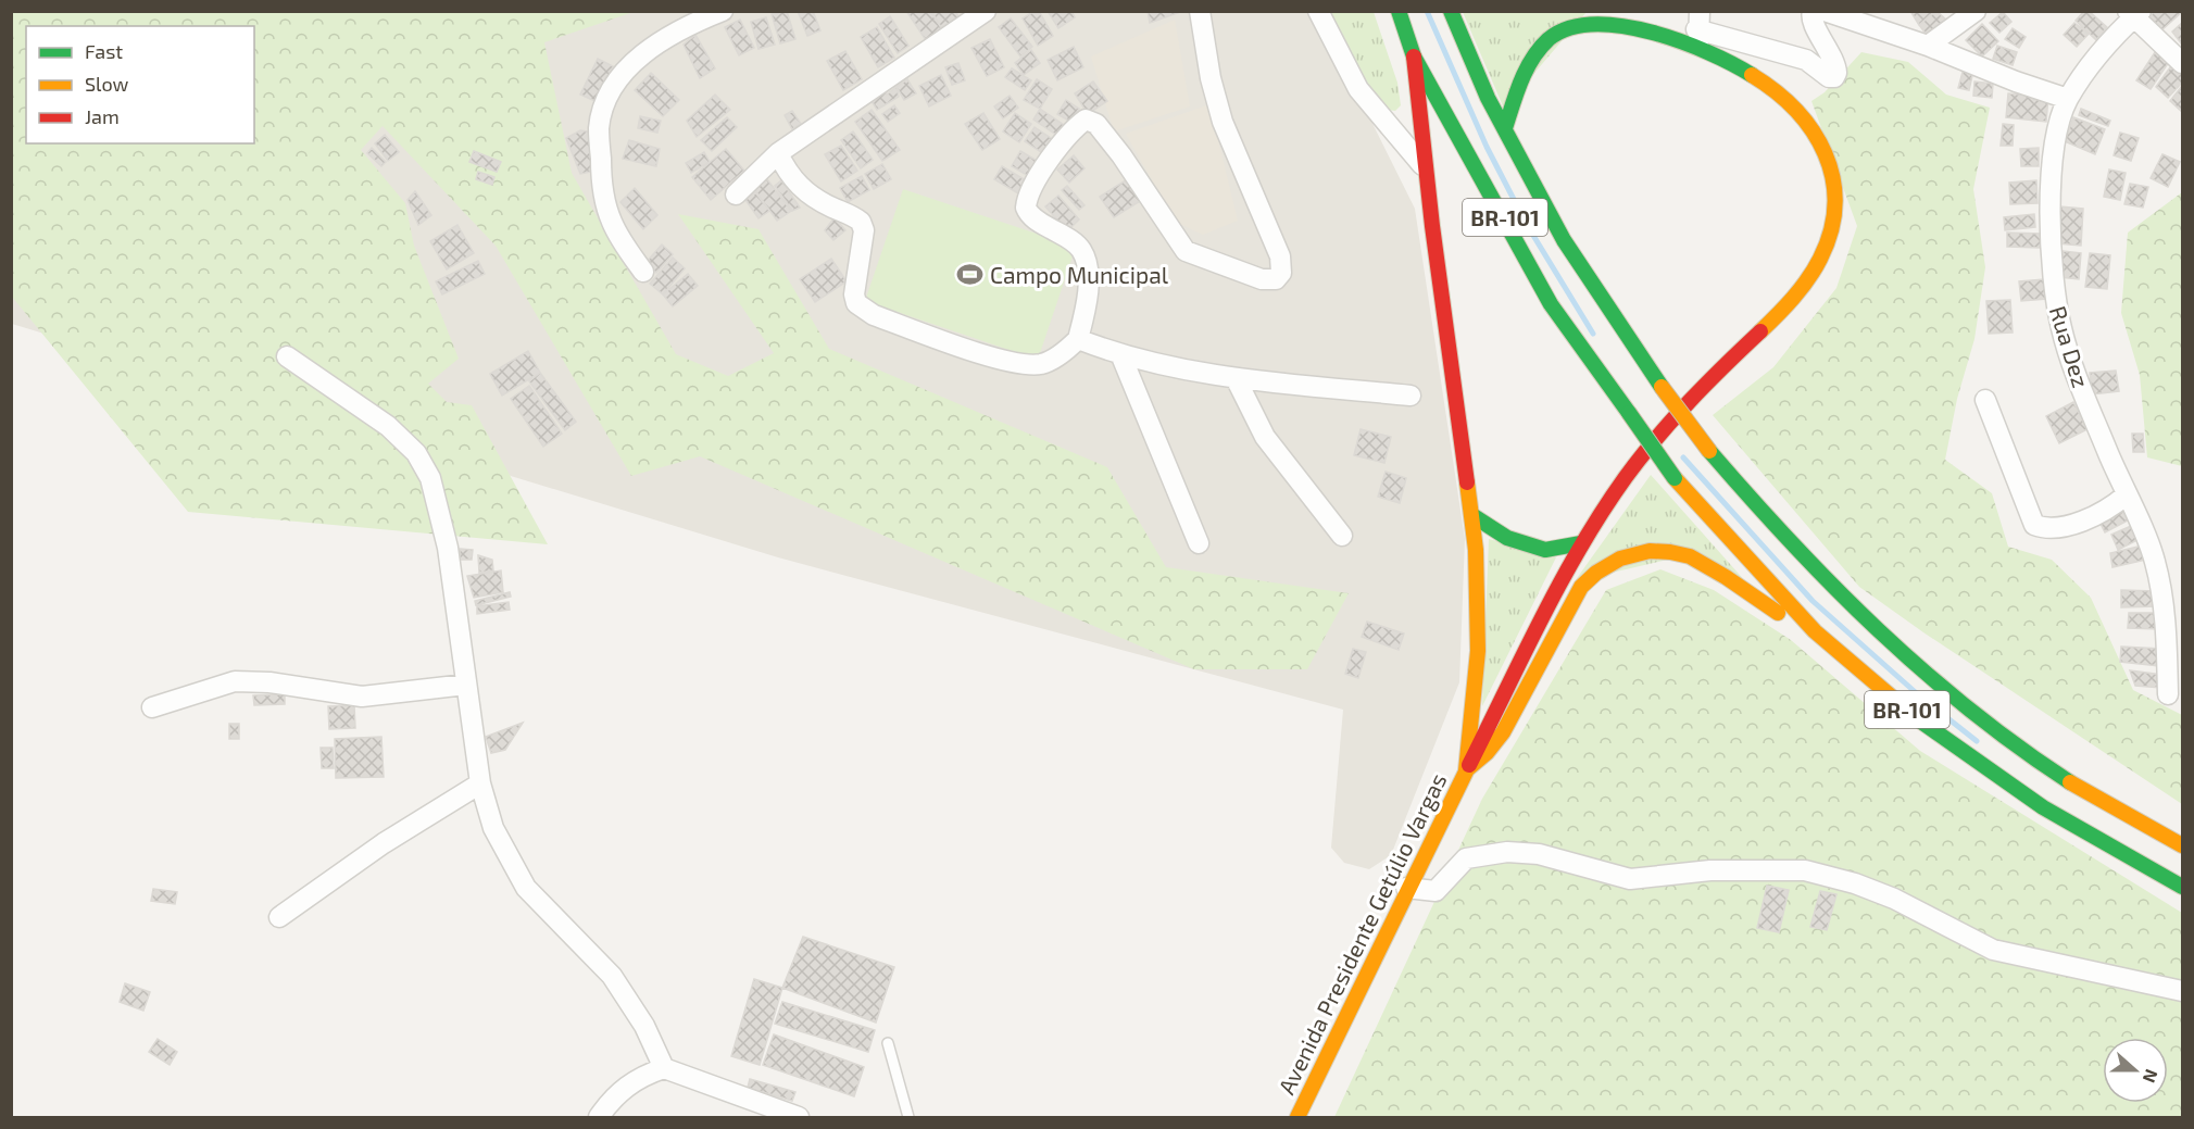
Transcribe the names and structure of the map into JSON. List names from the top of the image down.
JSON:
{
  "streets": {
    "main road": ["BR-101", "Avenida Presidente Getúlio Vargas"],
    "street": ["Rua Dez"]
  },
  "places": {
    "sports": ["Campo Municipal"]
  },
  "legend": ["Fast", "Slow", "Jam"],
  "north": "right"
}
